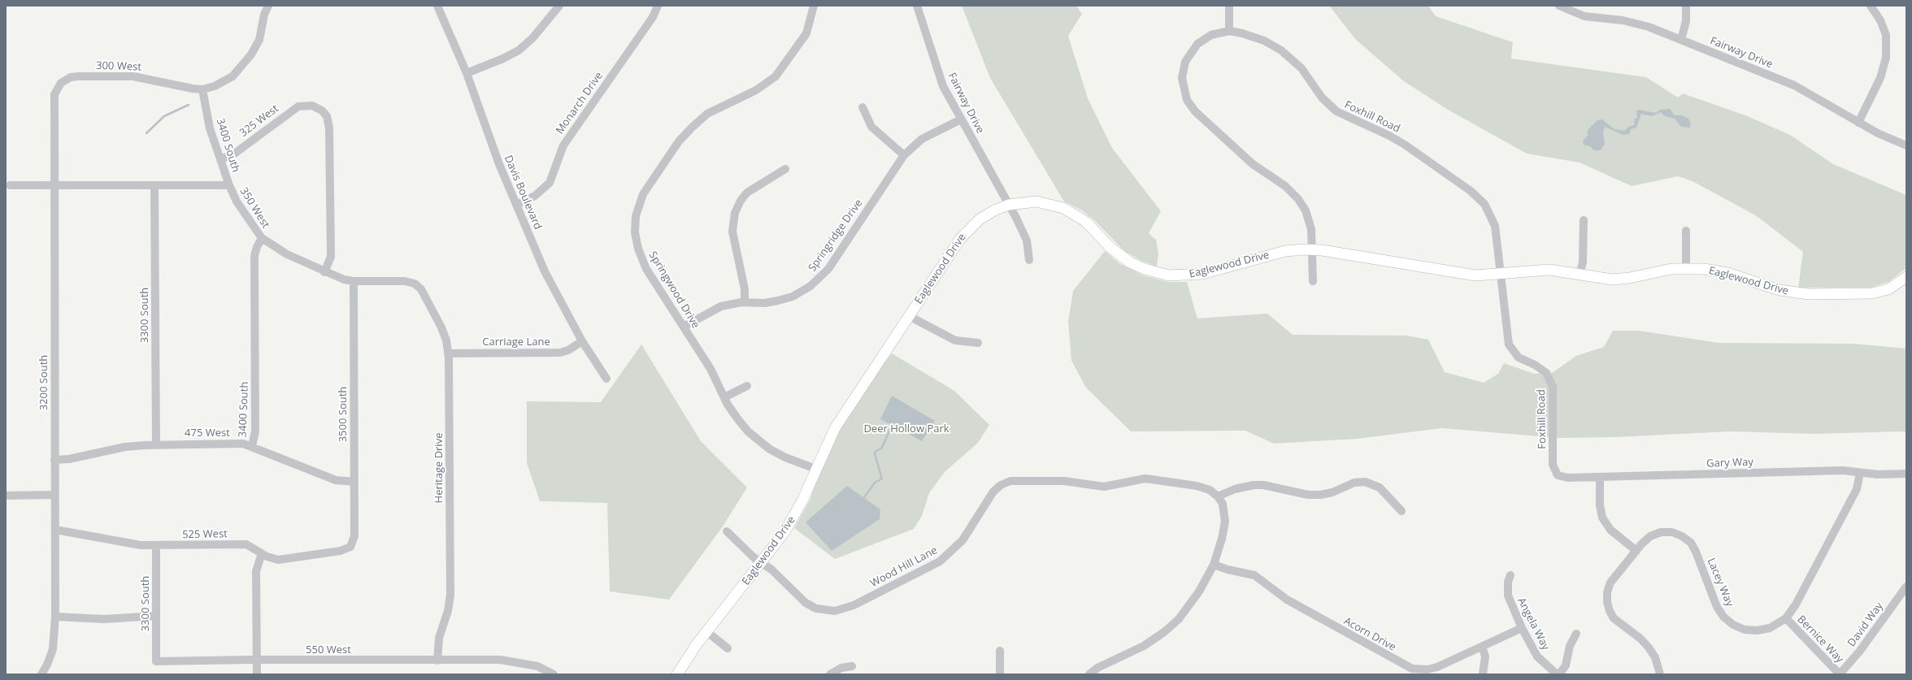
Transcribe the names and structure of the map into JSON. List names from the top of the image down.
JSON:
{
  "streets": {
    "main road": ["Eaglewood Drive"],
    "street": [
      "Fairway Drive",
      "300 West",
      "Monarch Drive",
      "Foxhill Road",
      "325 West",
      "3400 South",
      "Davis Boulevard",
      "350 West",
      "Springridge Drive",
      "Springwood Drive",
      "3300 South",
      "Carriage Lane",
      "3200 South",
      "3500 South",
      "475 West",
      "Gary Way",
      "Heritage Drive",
      "525 West",
      "Wood Hill Lane",
      "Lacey Way",
      "Angela Way",
      "David Way",
      "Acorn Drive",
      "Bernice Way",
      "550 West"
    ]
  },
  "crossings": [
    ["Fairway Drive", "Springridge Drive"],
    ["Fairway Drive", "Eaglewood Drive"],
    ["300 West", "3400 South"],
    ["300 West", "3200 South"],
    ["Monarch Drive", "Davis Boulevard"],
    ["Foxhill Road", "Eaglewood Drive"],
    ["Foxhill Road", "Gary Way"],
    ["325 West", "3400 South"],
    ["325 West", "350 West"],
    ["3400 South", "350 West"],
    ["3400 South", "475 West"],
    ["Davis Boulevard", "Carriage Lane"],
    ["350 West", "3300 South"],
    ["350 West", "3200 South"],
    ["350 West", "3500 South"],
    ["350 West", "Heritage Drive"],
    ["Springridge Drive", "Springwood Drive"],
    ["Eaglewood Drive", "Springwood Drive"],
    ["Eaglewood Drive", "Wood Hill Lane"],
    ["3300 South", "475 West"],
    ["3300 South", "525 West"],
    ["3300 South", "550 West"],
    ["Carriage Lane", "Heritage Drive"],
    ["3200 South", "475 West"],
    ["3200 South", "525 West"],
    ["3500 South", "475 West"],
    ["3500 South", "525 West"],
    ["Gary Way", "Lacey Way"],
    ["Heritage Drive", "550 West"],
    ["Lacey Way", "Bernice Way"],
    ["Angela Way", "Acorn Drive"],
    ["David Way", "Bernice Way"]
  ],
  "parks": ["Deer Hollow Park"]
}
